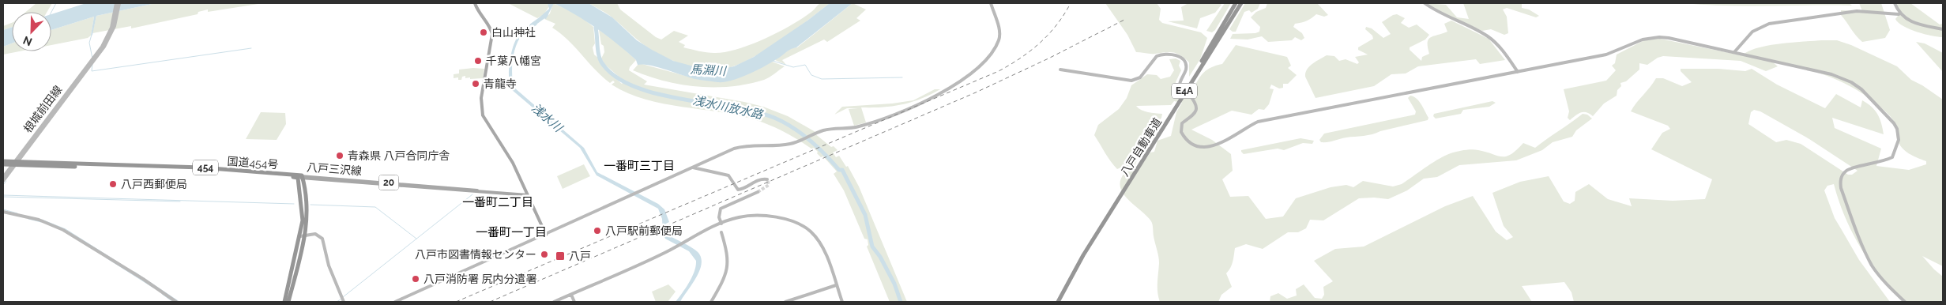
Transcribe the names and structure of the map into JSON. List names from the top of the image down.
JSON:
{
  "streets": {
    "highway": [
      "E4A",
      "八戸自動車道",
      "国道454号",
      "454"
    ],
    "main road": ["八戸三沢線", "20"],
    "street": ["根城前田線"]
  },
  "crossings": [
    ["根城前田線", "国道454号"],
    ["国道454号", "八戸三沢線"]
  ],
  "districts": ["一番町三丁目", "一番町二丁目", "一番町一丁目"],
  "water": ["馬淵川", "浅水川放水路", "浅水川"],
  "places": {
    "other": [
      "白山神社",
      "千葉八幡宮",
      "青龍寺",
      "青森県 八戸合同庁舎",
      "八戸西郵便局",
      "八戸駅前郵便局",
      "八戸市図書情報センター",
      "八戸消防署 尻内分遣署"
    ],
    "transit": ["八戸"]
  },
  "north": "bottom left"
}
